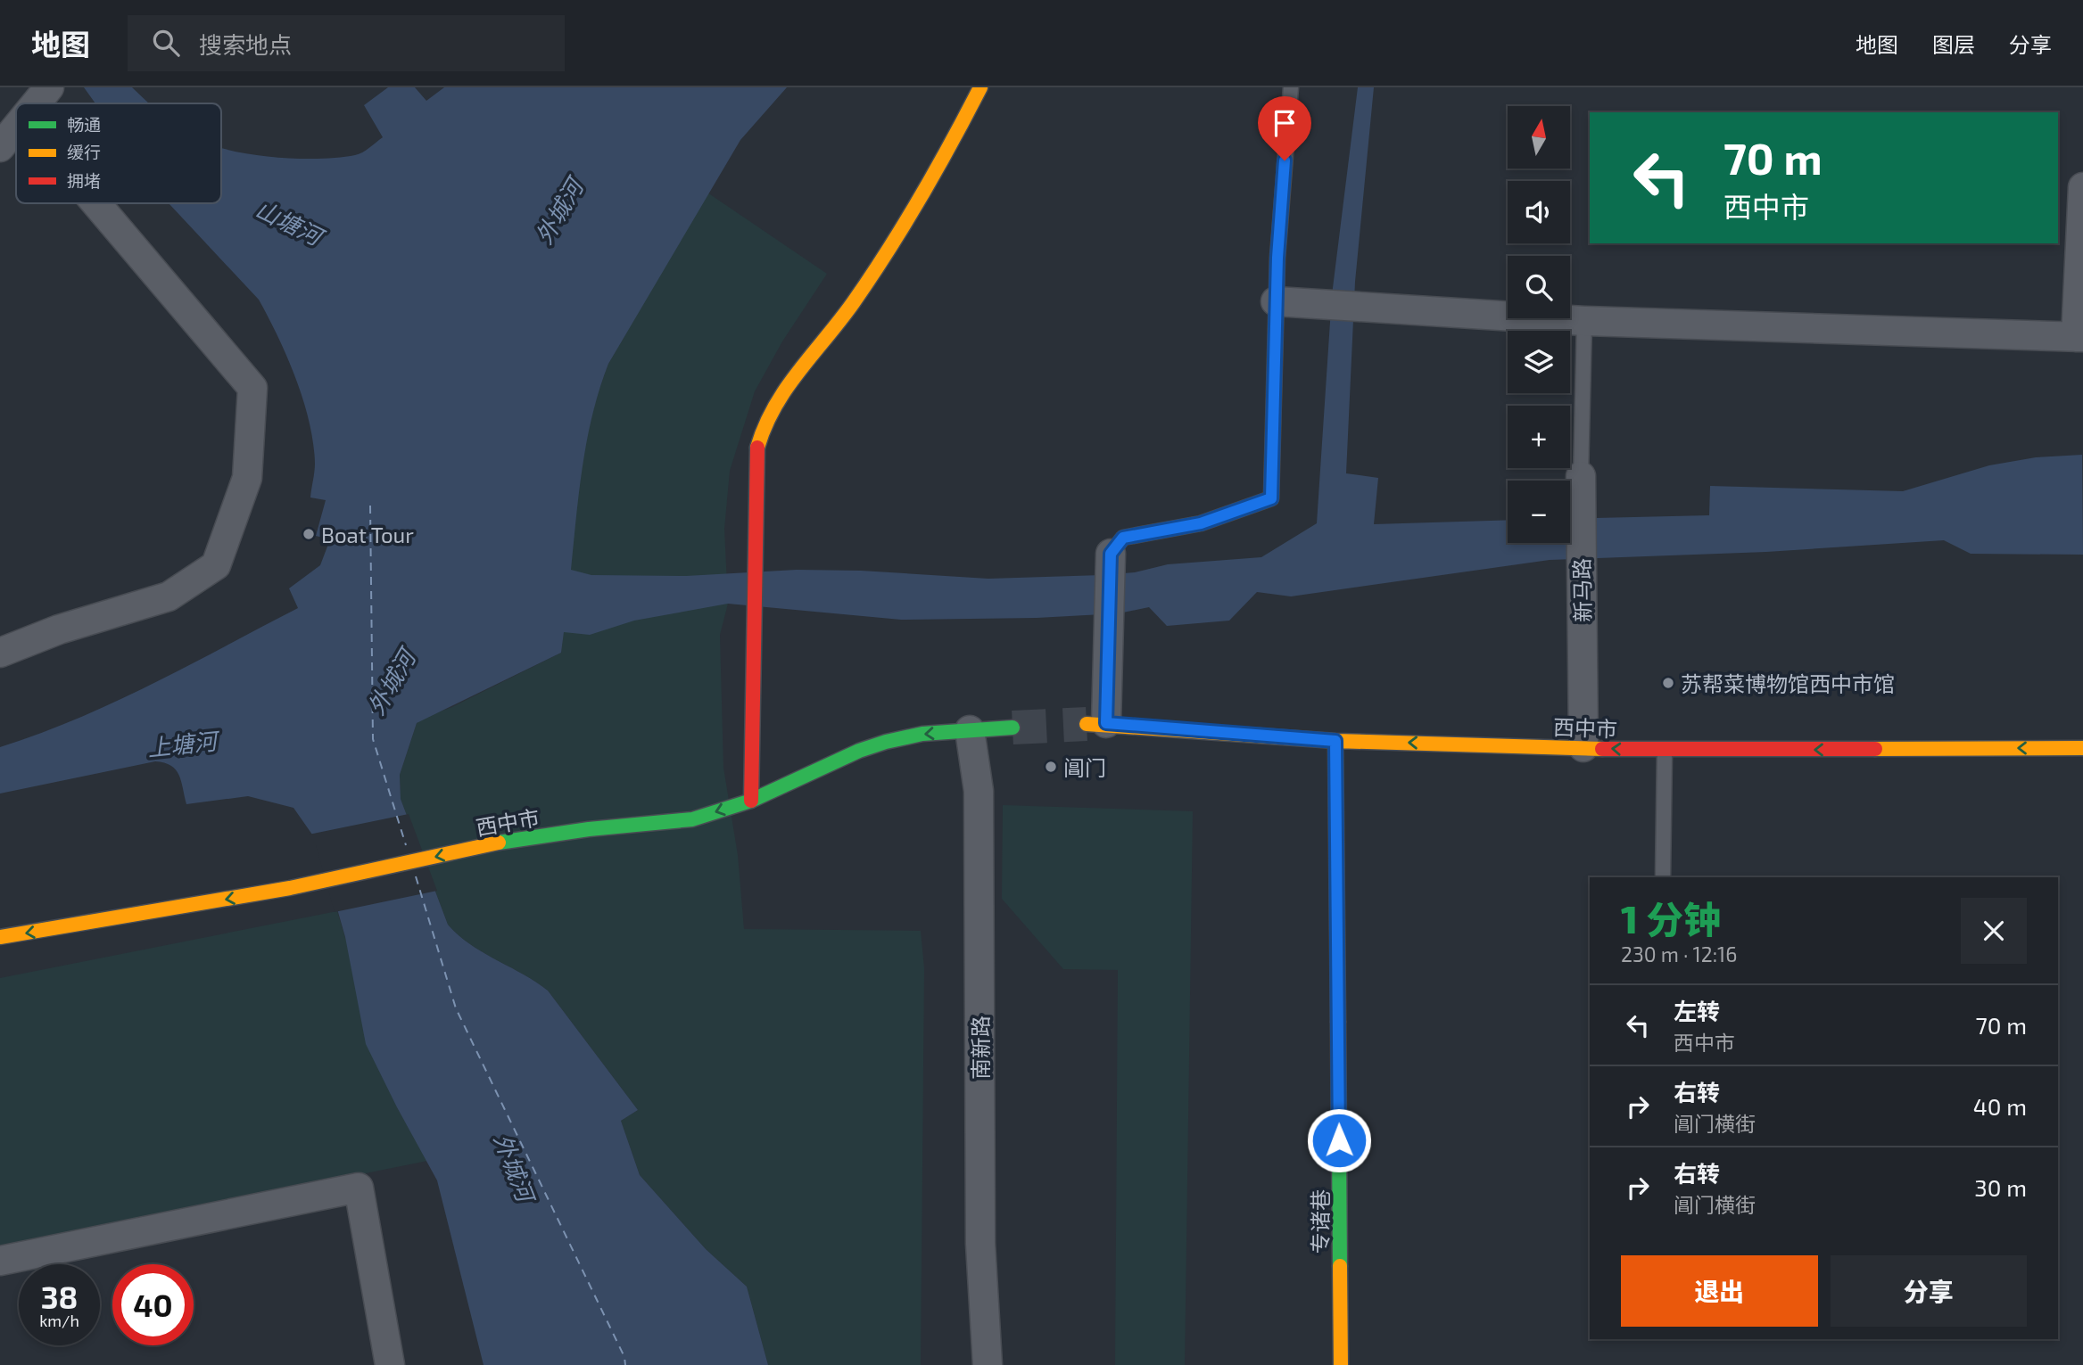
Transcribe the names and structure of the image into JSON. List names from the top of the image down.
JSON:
{
  "streets": {
    "main road": ["西中市", "专诸巷"],
    "street": ["新马路", "南新路"]
  },
  "crossings": [
    ["新马路", "西中市"],
    ["西中市", "南新路"],
    ["西中市", "专诸巷"]
  ],
  "one_way": ["西中市"],
  "water": ["外城河", "山塘河", "上塘河"],
  "places": ["Boat Tour", "苏帮菜博物馆西中市馆", "阊门"],
  "legend": ["畅通", "缓行", "拥堵"],
  "north": "top",
  "page": {
    "header": "地图",
    "search": "搜索地点",
    "nav": ["地图", "图层", "分享"],
    "map_buttons": ["+", "−"],
    "turn": ["70 m", "西中市"],
    "heading": ["1 分钟", "230 m · 12:16"],
    "list": [
      {
        "name": "左转",
        "note": "西中市",
        "value": "70 m"
      },
      {
        "name": "右转",
        "note": "阊门横街",
        "value": "40 m"
      },
      {
        "name": "右转",
        "note": "阊门横街",
        "value": "30 m"
      }
    ],
    "buttons": ["退出", "分享"],
    "speed": "38 km/h",
    "limit": "40"
  }
}
